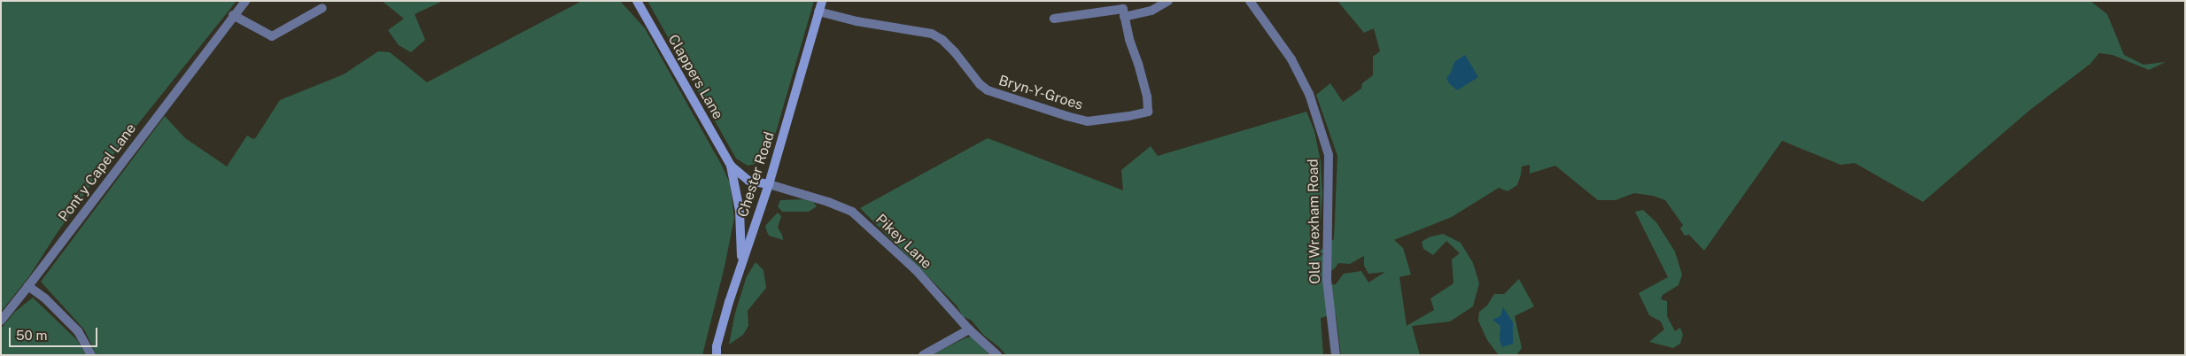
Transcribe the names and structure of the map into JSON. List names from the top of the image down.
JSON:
{
  "streets": {
    "main road": ["Clappers Lane", "Chester Road"],
    "street": [
      "Bryn-Y-Groes",
      "Pont y Capel Lane",
      "Old Wrexham Road",
      "Pikey Lane"
    ]
  },
  "crossings": [
    ["Clappers Lane", "Chester Road"],
    ["Clappers Lane", "Pikey Lane"],
    ["Bryn-Y-Groes", "Chester Road"],
    ["Chester Road", "Pikey Lane"]
  ],
  "scale_bar": "50 m"
}
